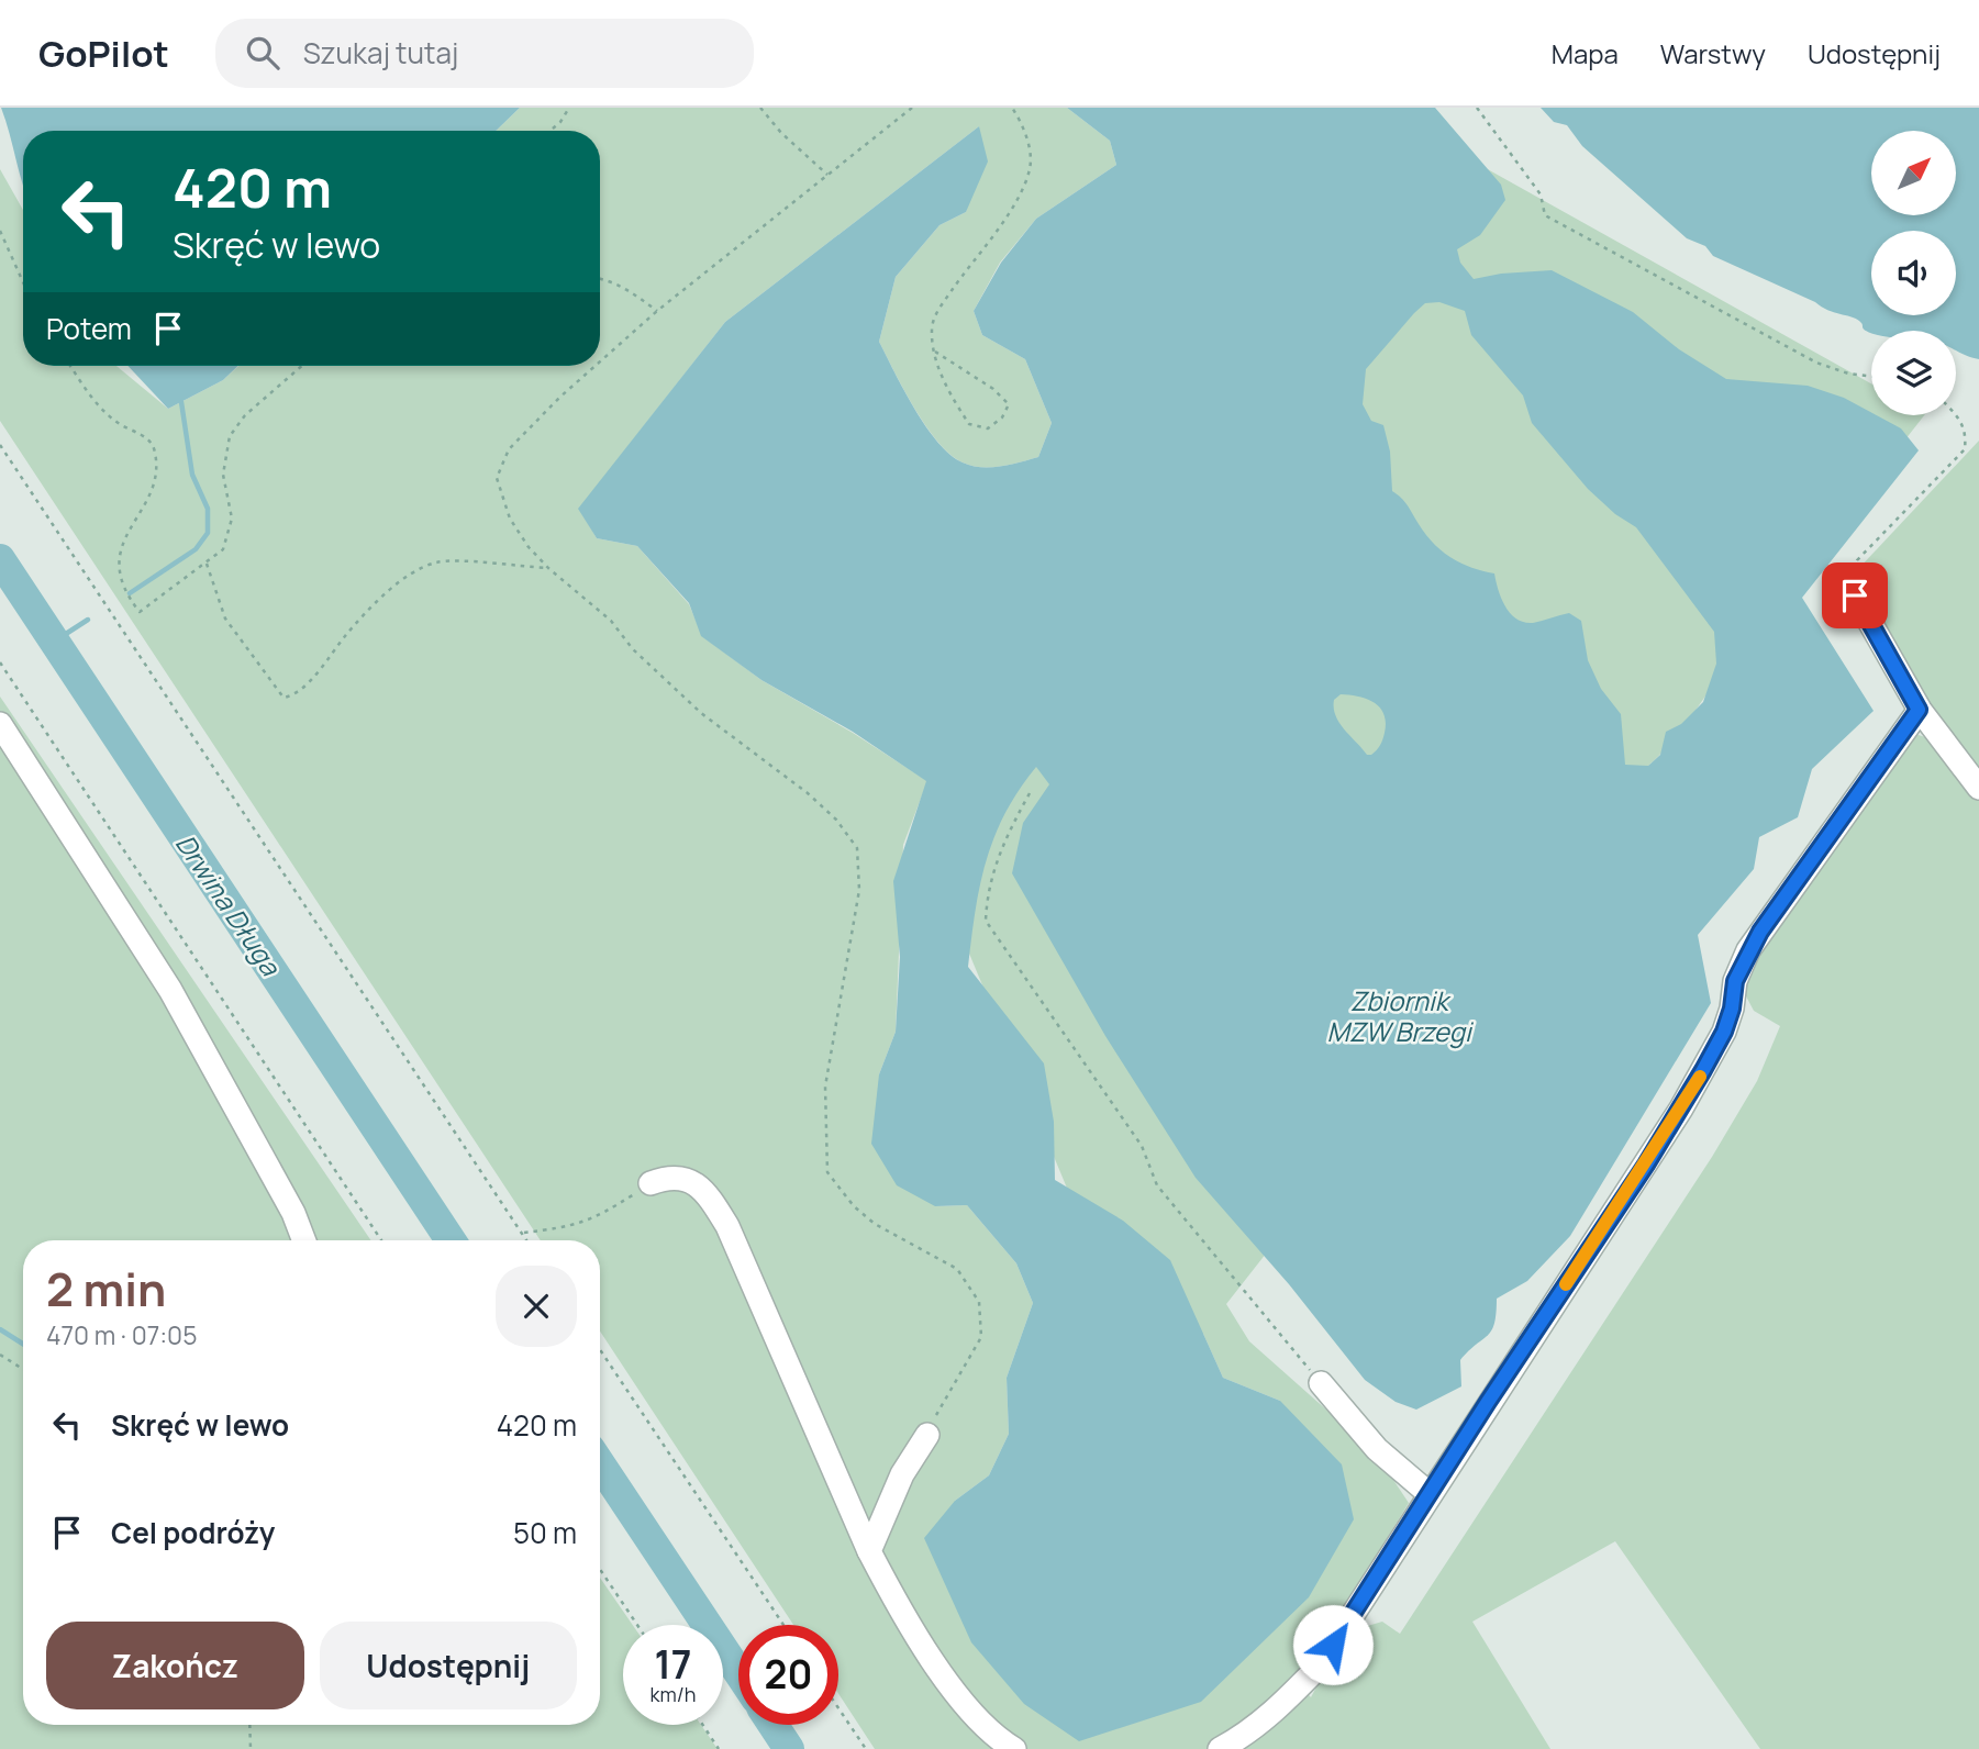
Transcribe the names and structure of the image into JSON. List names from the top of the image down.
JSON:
{
  "water": ["Drwina Długa", "Zbiornik MZW Brzegi"],
  "north": "top right",
  "page": {
    "header": "GoPilot",
    "search": "Szukaj tutaj",
    "nav": ["Mapa", "Warstwy", "Udostępnij"],
    "turn": ["420 m", "Skręć w lewo"],
    "then": "Potem",
    "heading": ["2 min", "470 m · 07:05"],
    "list": [
      {
        "name": "Skręć w lewo",
        "value": "420 m"
      },
      {
        "name": "Cel podróży",
        "value": "50 m"
      }
    ],
    "buttons": ["Zakończ", "Udostępnij"],
    "speed": "17 km/h",
    "limit": "20"
  }
}
